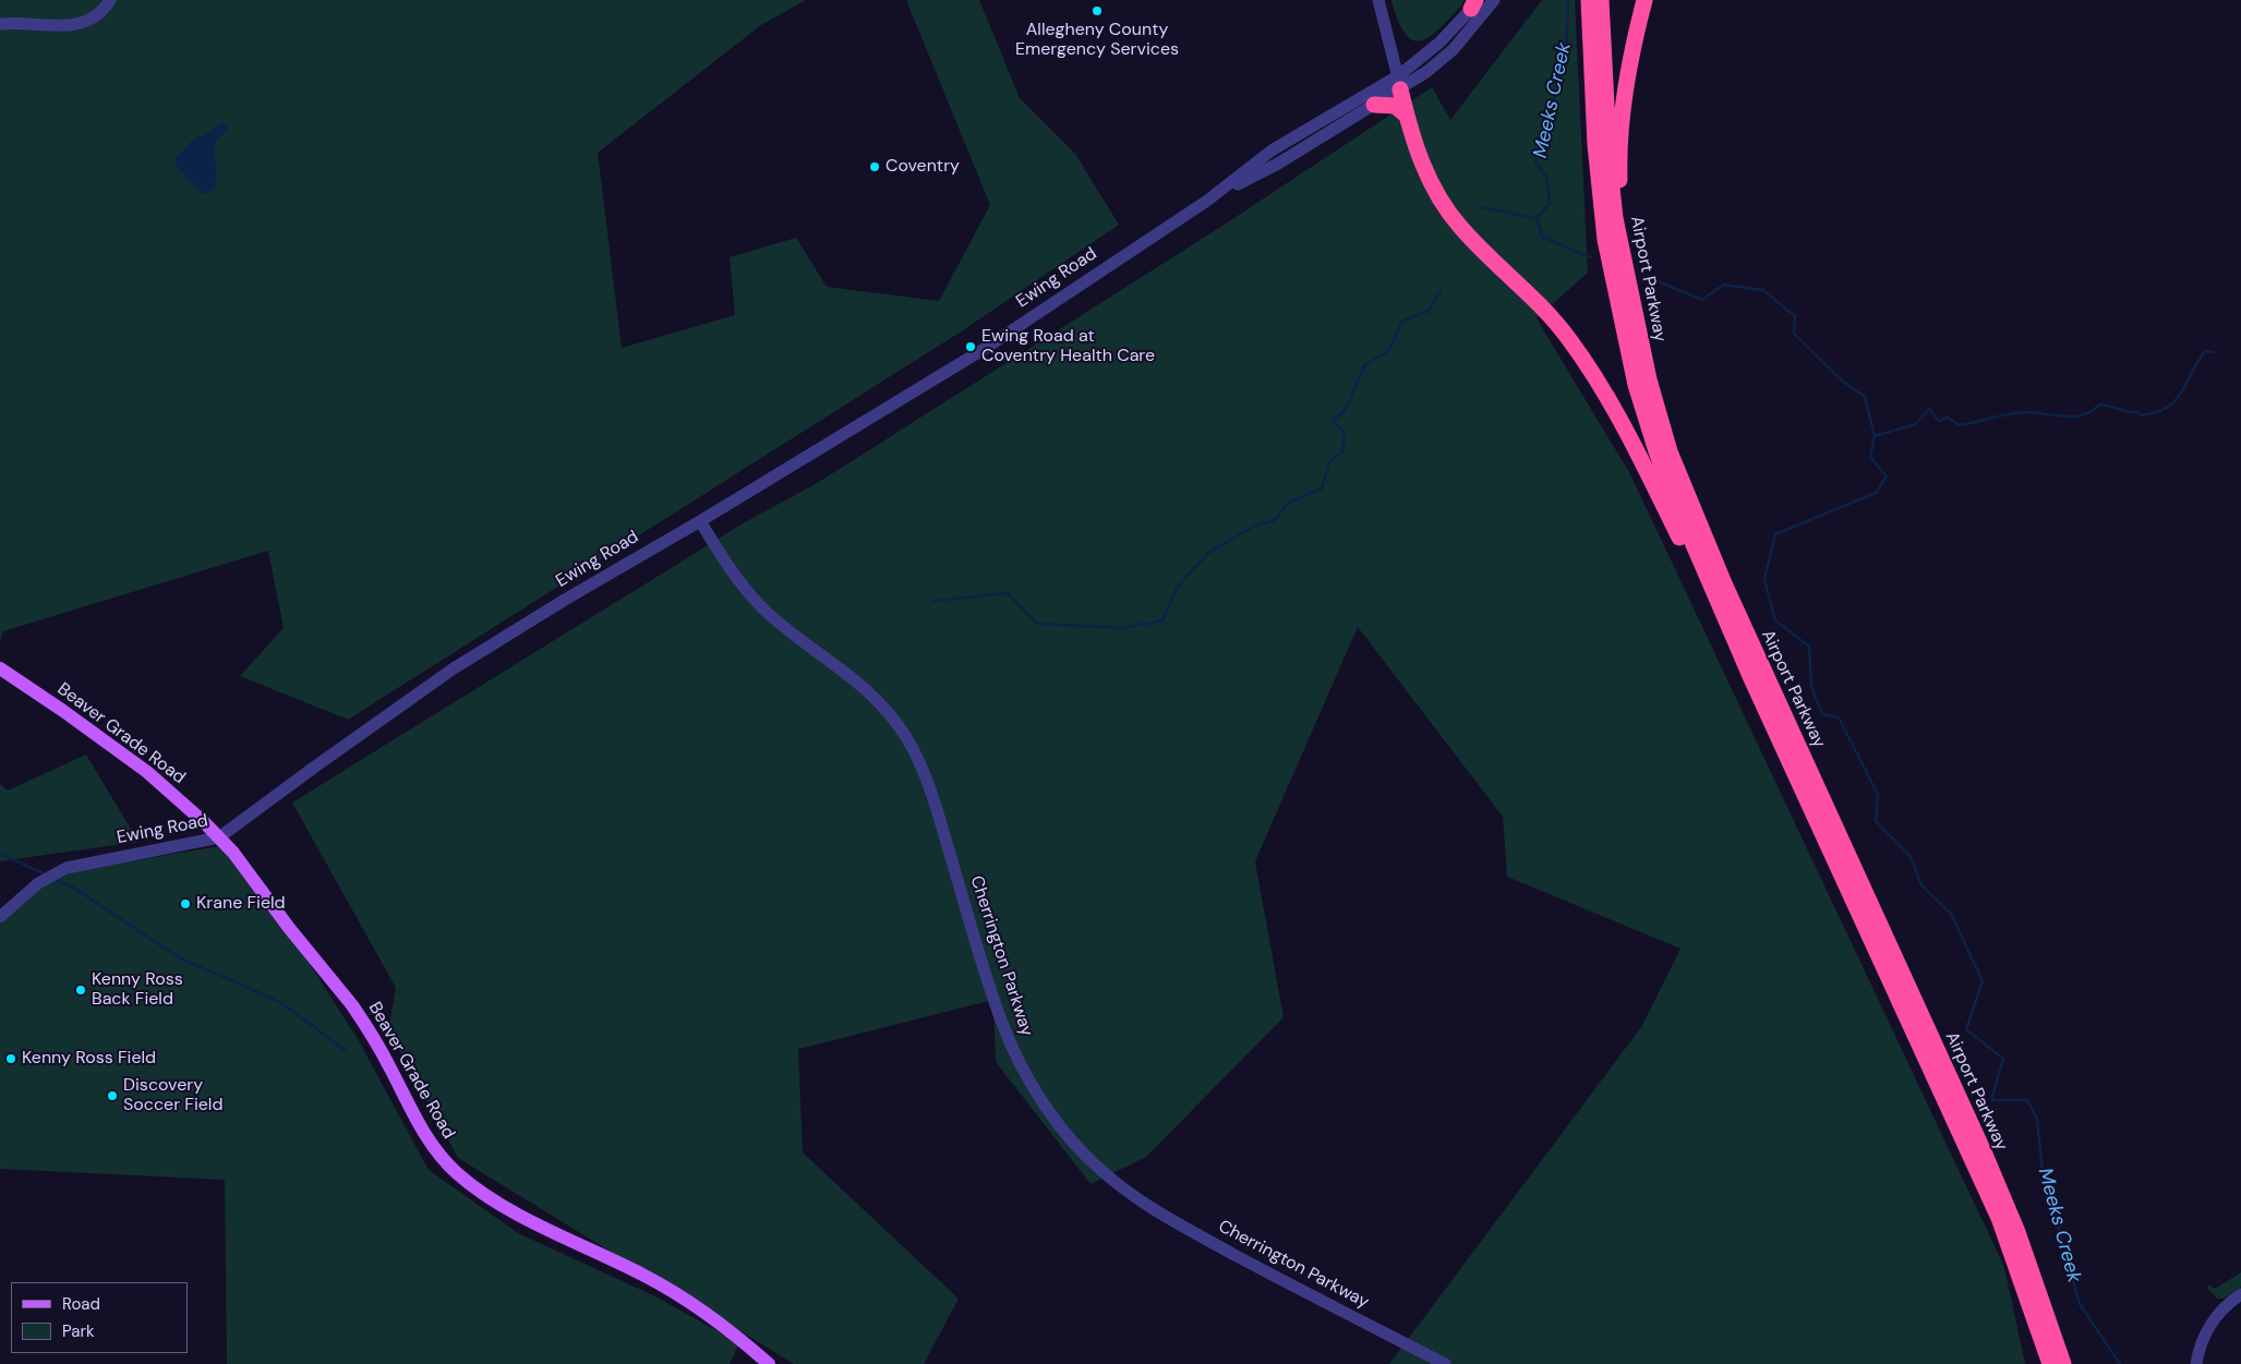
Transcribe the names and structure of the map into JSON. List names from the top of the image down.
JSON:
{
  "streets": {
    "highway": ["Airport Parkway"],
    "main road": ["Beaver Grade Road"],
    "street": ["Ewing Road", "Cherrington Parkway"]
  },
  "crossings": [
    ["Ewing Road", "Beaver Grade Road"],
    ["Ewing Road", "Cherrington Parkway"]
  ],
  "water": ["Meeks Creek"],
  "places": [
    "Allegheny County Emergency Services",
    "Coventry",
    "Ewing Road at Coventry Health Care",
    "Krane Field",
    "Kenny Ross Back Field",
    "Kenny Ross Field",
    "Discovery Soccer Field"
  ],
  "legend": ["Road", "Park"]
}
